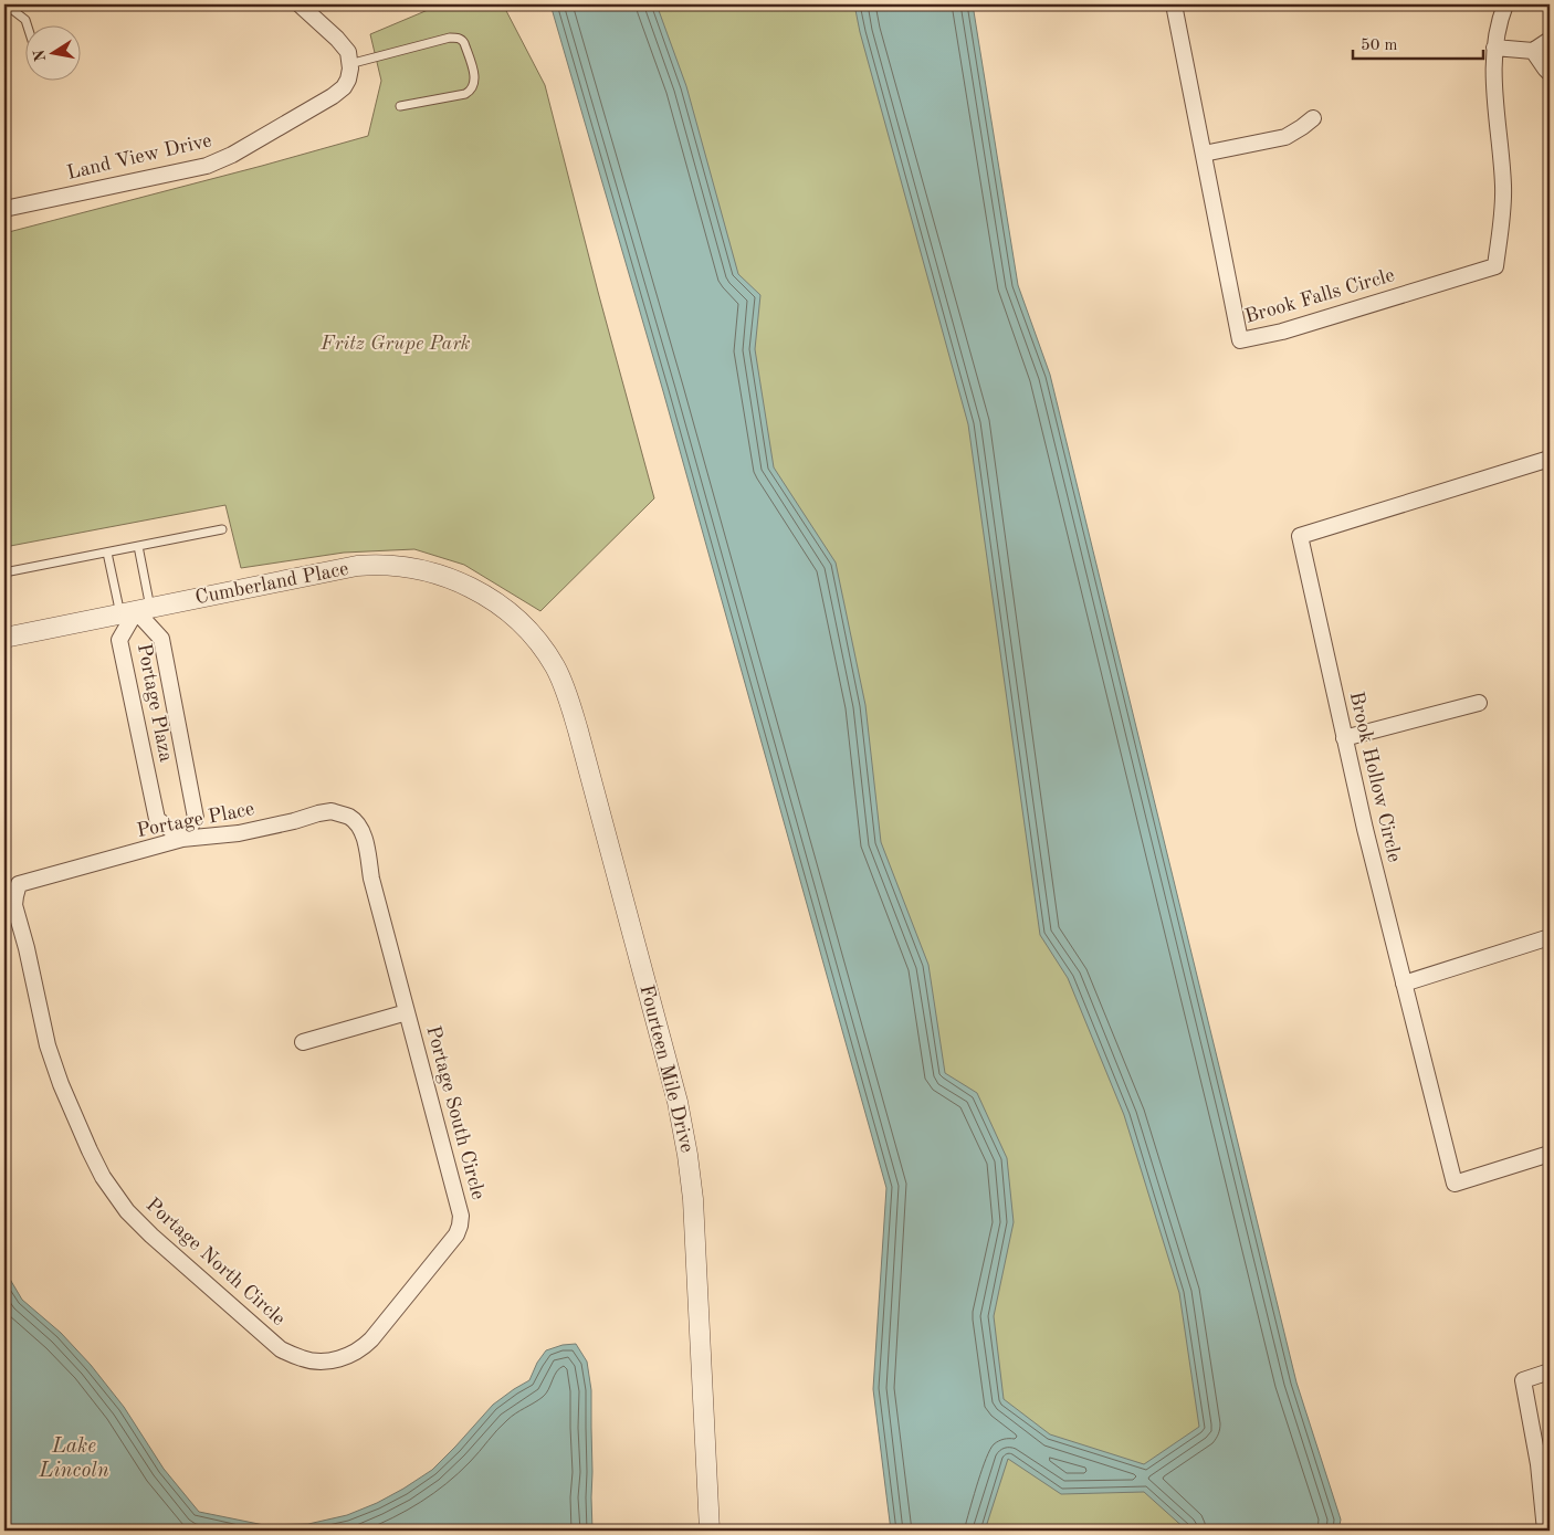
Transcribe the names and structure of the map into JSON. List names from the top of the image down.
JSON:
{
  "streets": {
    "street": [
      "Land View Drive",
      "Brook Falls Circle",
      "Cumberland Place",
      "Portage Plaza",
      "Brook Hollow Circle",
      "Portage Place",
      "Fourteen Mile Drive",
      "Portage South Circle",
      "Portage North Circle"
    ]
  },
  "crossings": [
    ["Cumberland Place", "Portage Plaza"],
    ["Cumberland Place", "Fourteen Mile Drive"],
    ["Portage Plaza", "Portage Place"],
    ["Portage Place", "Portage South Circle"],
    ["Portage Place", "Portage North Circle"],
    ["Portage South Circle", "Portage North Circle"]
  ],
  "water": ["Lake Lincoln"],
  "parks": ["Fritz Grupe Park"],
  "scale_bar": "50 m",
  "north": "left"
}
